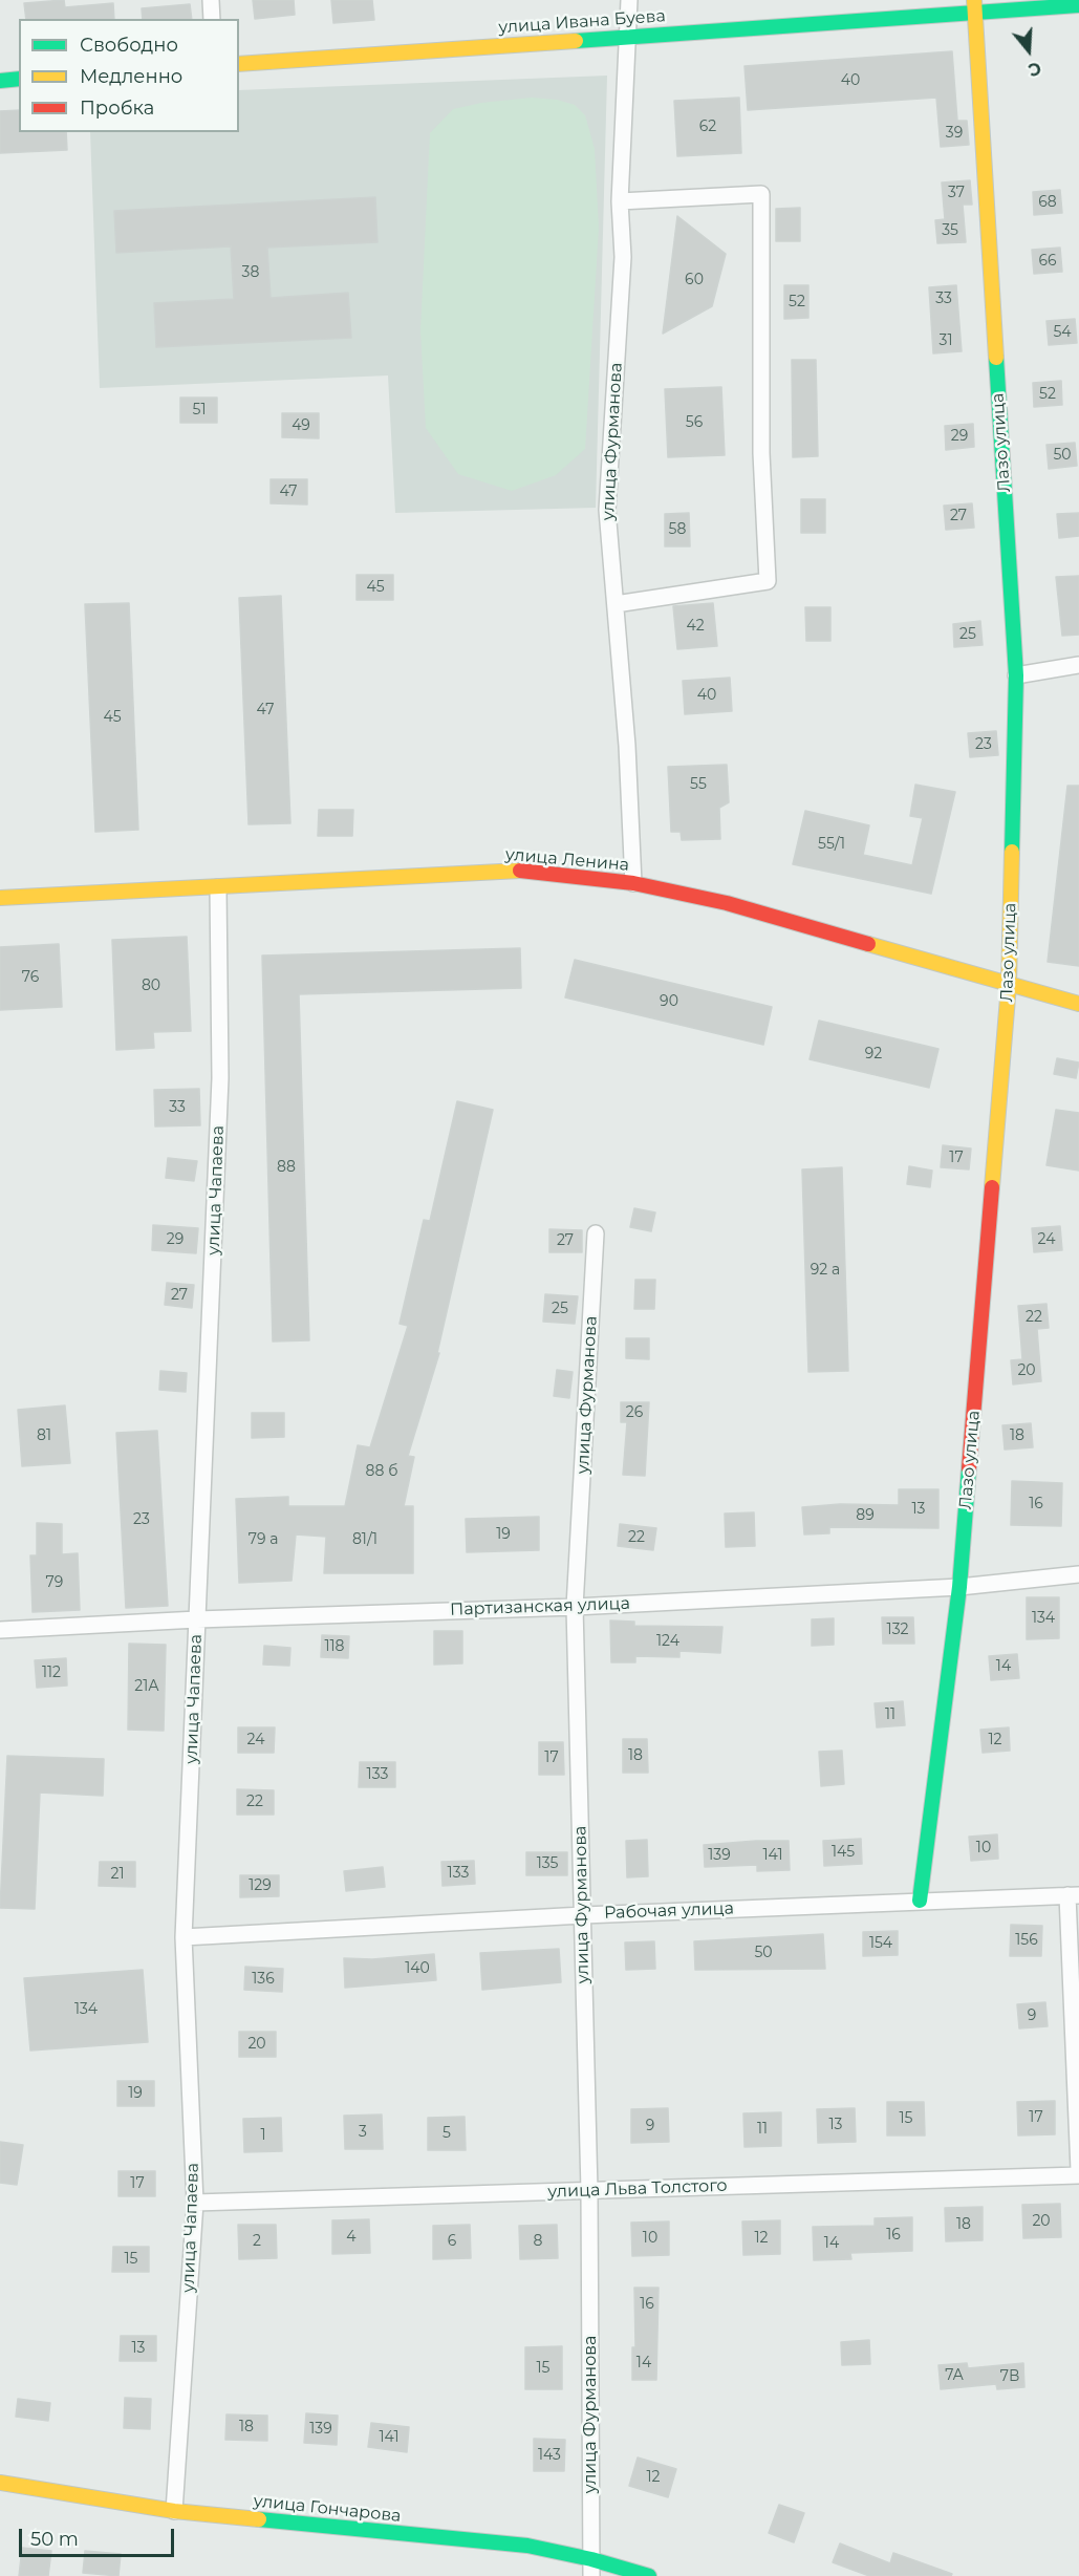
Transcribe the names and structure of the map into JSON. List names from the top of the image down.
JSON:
{
  "streets": {
    "street": [
      "улица Ивана Буева",
      "улица Фурманова",
      "Лазо улица",
      "улица Ленина",
      "улица Чапаева",
      "Партизанская улица",
      "Рабочая улица",
      "улица Льва Толстого",
      "улица Гончарова"
    ]
  },
  "crossings": [
    ["улица Ивана Буева", "улица Фурманова"],
    ["улица Ивана Буева", "Лазо улица"],
    ["улица Фурманова", "улица Ленина"],
    ["улица Фурманова", "Партизанская улица"],
    ["улица Фурманова", "Рабочая улица"],
    ["улица Фурманова", "улица Льва Толстого"],
    ["улица Фурманова", "улица Гончарова"],
    ["Лазо улица", "улица Ленина"],
    ["Лазо улица", "Партизанская улица"],
    ["Лазо улица", "Рабочая улица"],
    ["улица Ленина", "улица Чапаева"],
    ["улица Чапаева", "Партизанская улица"],
    ["улица Чапаева", "Рабочая улица"],
    ["улица Чапаева", "улица Льва Толстого"],
    ["улица Чапаева", "улица Гончарова"]
  ],
  "house_numbers": [
    "40",
    "62",
    "39",
    "37",
    "68",
    "35",
    "66",
    "38",
    "60",
    "33",
    "52",
    "54",
    "31",
    "52",
    "51",
    "56",
    "49",
    "29",
    "50",
    "47",
    "27",
    "58",
    "45",
    "42",
    "25",
    "40",
    "47",
    "45",
    "23",
    "55",
    "55/1",
    "76",
    "80",
    "90",
    "92",
    "33",
    "17",
    "88",
    "29",
    "24",
    "27",
    "92 а",
    "27",
    "25",
    "22",
    "20",
    "26",
    "81",
    "18",
    "88 б",
    "16",
    "13",
    "89",
    "23",
    "19",
    "22",
    "79 а",
    "81/1",
    "79",
    "134",
    "132",
    "124",
    "118",
    "14",
    "112",
    "21А",
    "11",
    "24",
    "12",
    "18",
    "17",
    "133",
    "22",
    "10",
    "145",
    "139",
    "141",
    "135",
    "133",
    "21",
    "129",
    "156",
    "154",
    "50",
    "140",
    "136",
    "134",
    "9",
    "20",
    "19",
    "17",
    "15",
    "13",
    "9",
    "11",
    "3",
    "5",
    "1",
    "17",
    "20",
    "18",
    "16",
    "4",
    "10",
    "12",
    "2",
    "6",
    "8",
    "14",
    "15",
    "16",
    "13",
    "14",
    "15",
    "7А",
    "7В",
    "18",
    "139",
    "141",
    "143",
    "12"
  ],
  "legend": ["Свободно", "Медленно", "Пробка"],
  "scale_bar": "50 m",
  "north": "bottom"
}
